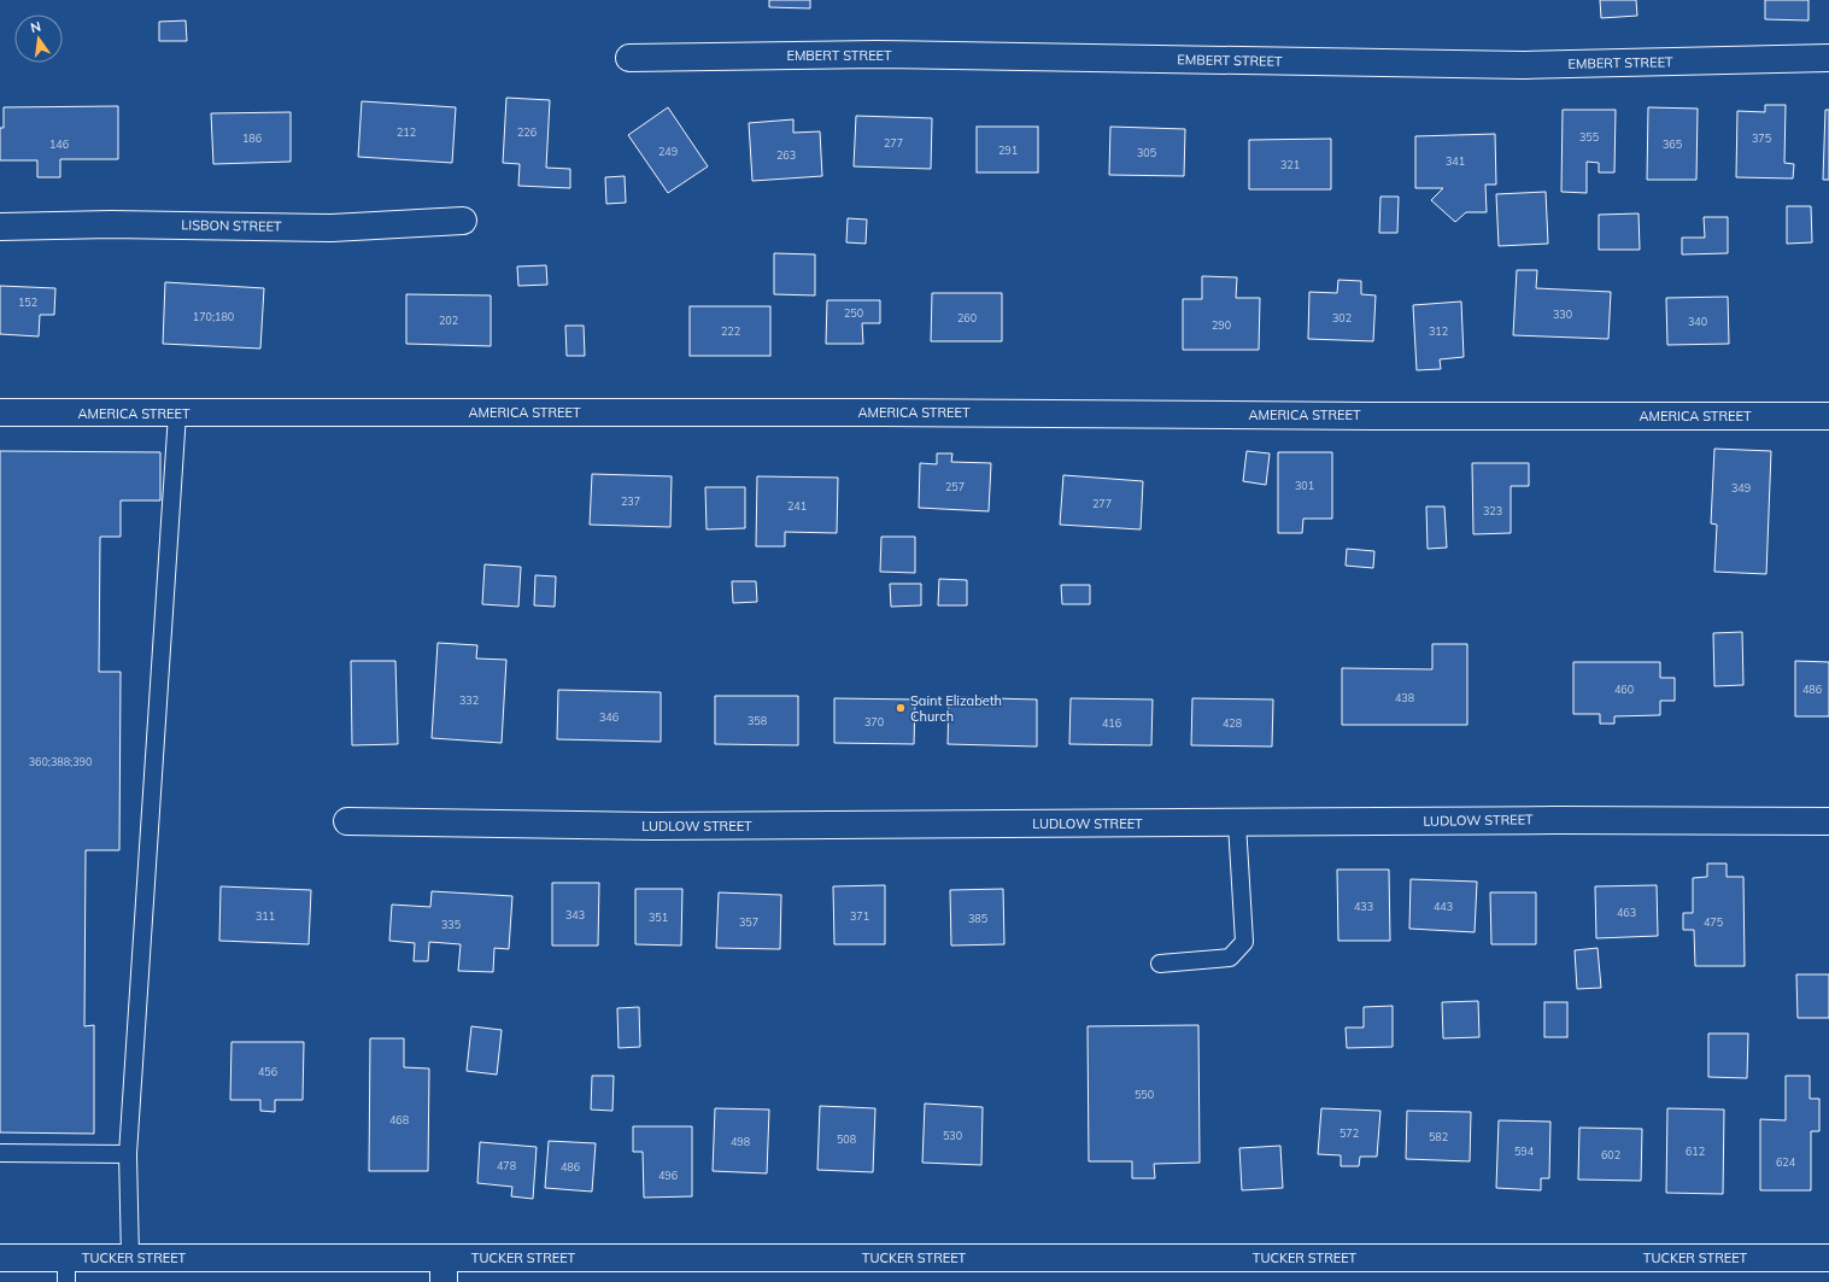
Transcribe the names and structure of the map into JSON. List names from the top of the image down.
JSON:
{
  "streets": {
    "street": [
      "EMBERT STREET",
      "LISBON STREET",
      "AMERICA STREET",
      "LUDLOW STREET",
      "TUCKER STREET"
    ]
  },
  "places": ["Saint Elizabeth Church"],
  "house_numbers": [
    "212",
    "226",
    "355",
    "186",
    "375",
    "277",
    "146",
    "365",
    "291",
    "249",
    "305",
    "263",
    "341",
    "321",
    "152",
    "250",
    "330",
    "170;180",
    "260",
    "302",
    "202",
    "340",
    "290",
    "222",
    "312",
    "301",
    "257",
    "349",
    "237",
    "277",
    "241",
    "323",
    "460",
    "486",
    "438",
    "332",
    "346",
    "358",
    "370",
    "416",
    "428",
    "360;388;390",
    "433",
    "443",
    "463",
    "343",
    "311",
    "371",
    "351",
    "385",
    "357",
    "475",
    "335",
    "456",
    "550",
    "468",
    "572",
    "530",
    "582",
    "508",
    "498",
    "594",
    "612",
    "602",
    "624",
    "478",
    "486",
    "496"
  ],
  "north": "top"
}
